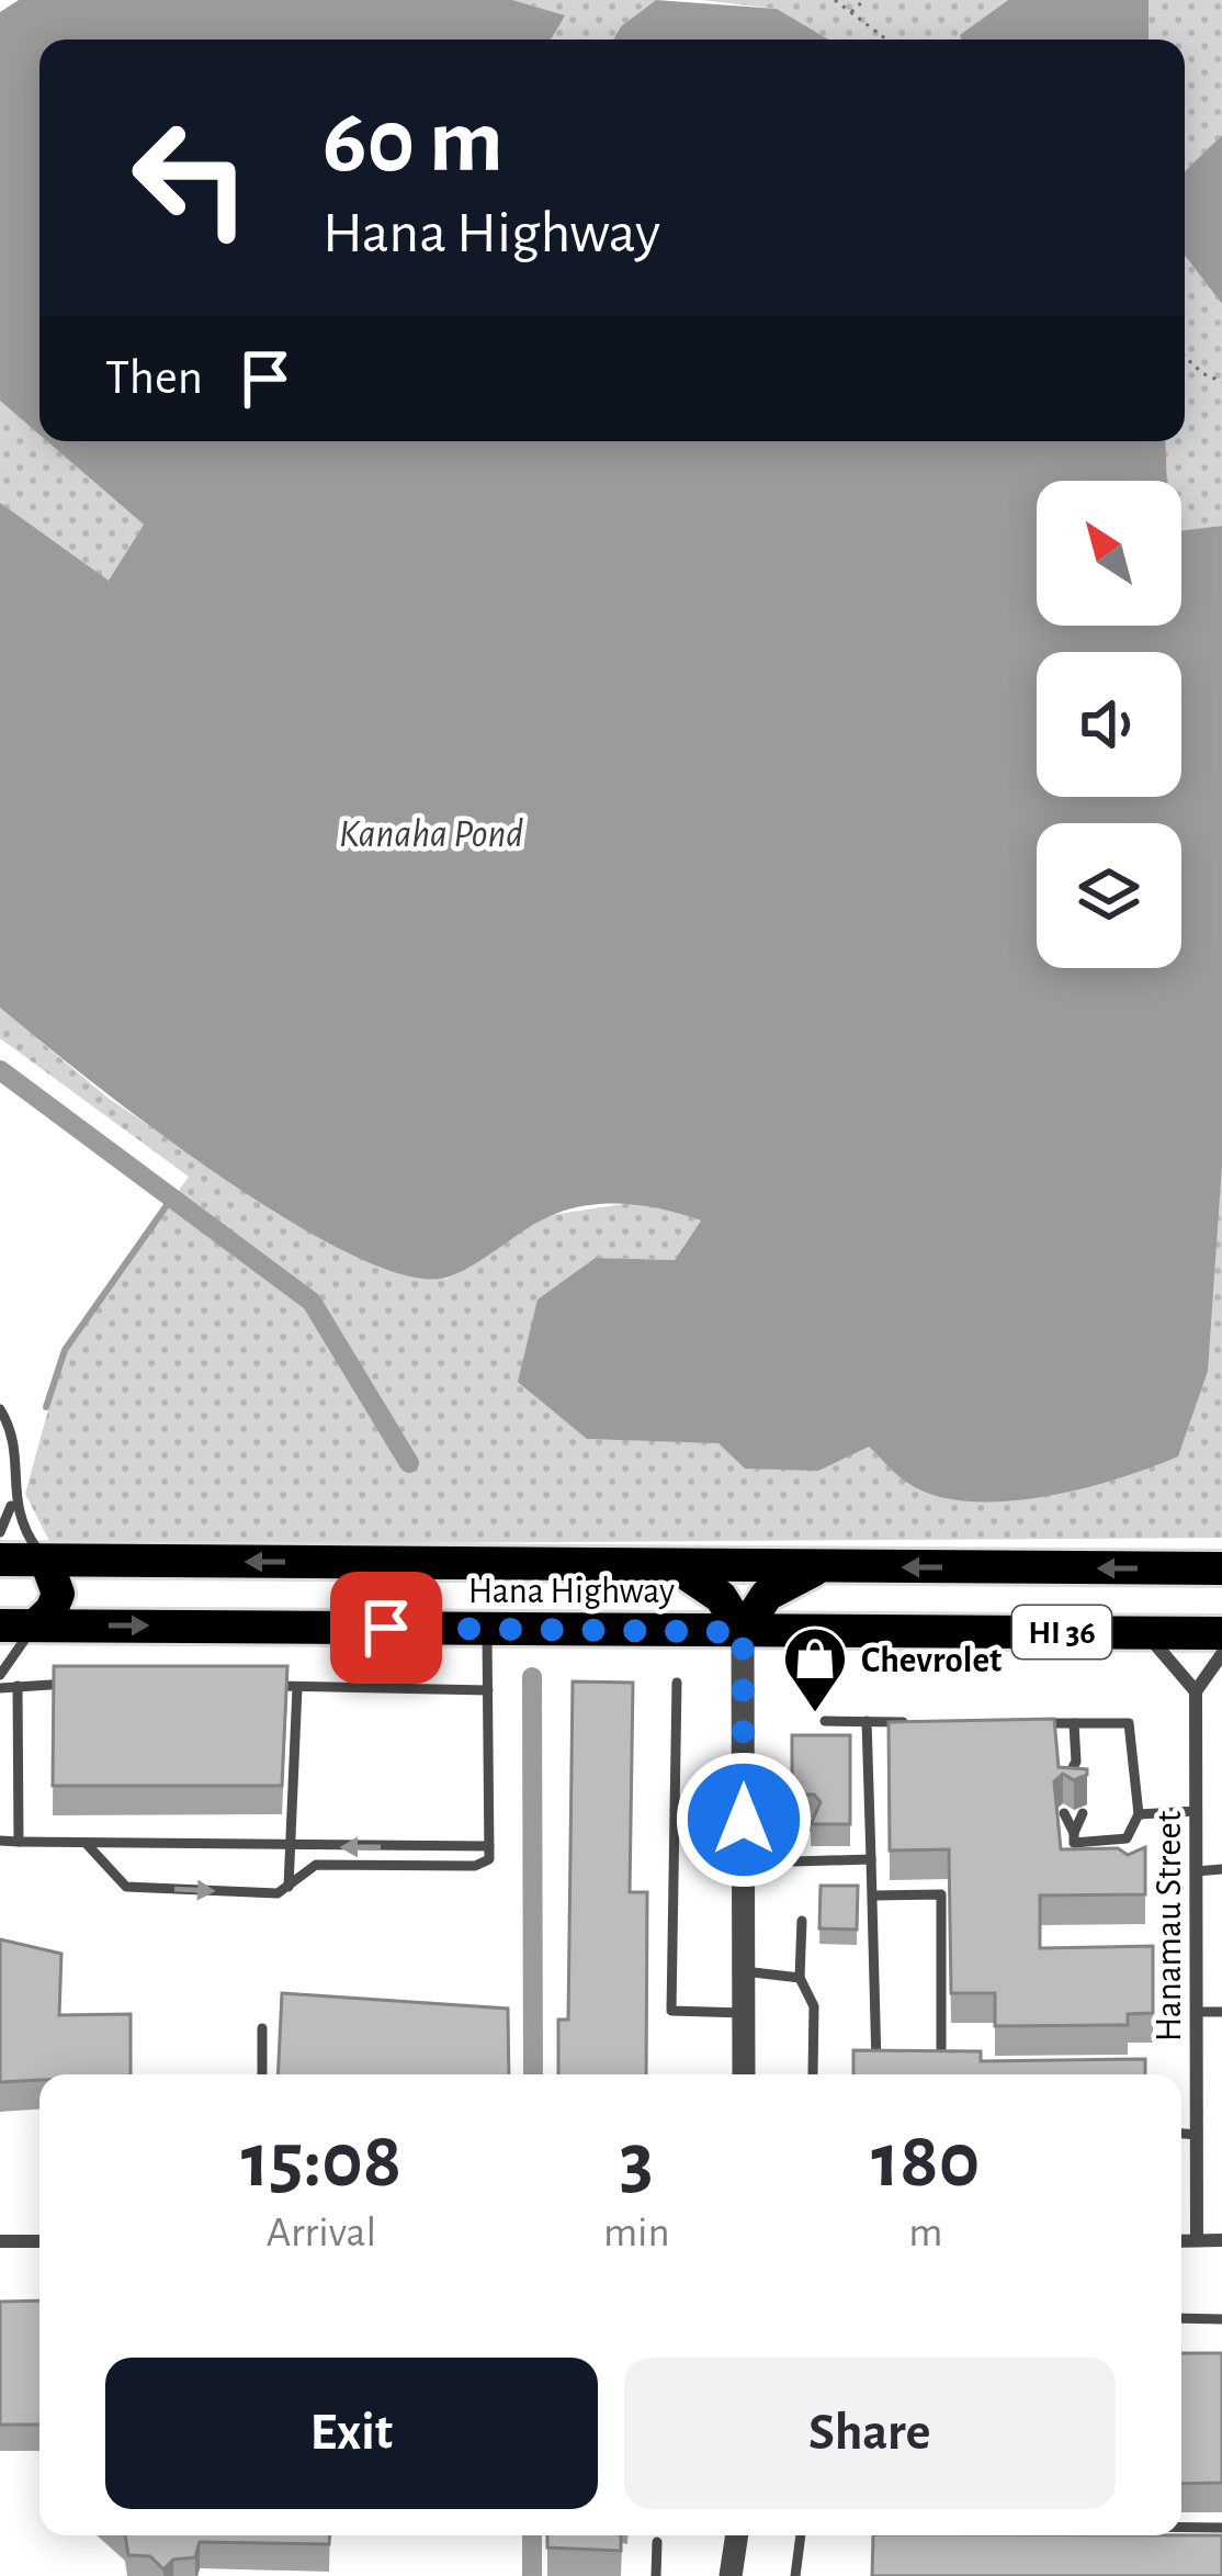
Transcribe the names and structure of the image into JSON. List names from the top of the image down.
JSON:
{
  "streets": {
    "main road": ["Hana Highway", "HI 36"],
    "street": ["Hanamau Street"]
  },
  "crossings": [
    ["Hana Highway", "HI 36"]
  ],
  "water": ["Kanaha Pond"],
  "places": {
    "shop": ["Chevrolet"]
  },
  "north": "top left",
  "page": {
    "turn": ["60 m", "Hana Highway"],
    "then": "Then",
    "eta": [
      "15:08",
      "Arrival",
      "3",
      "min",
      "180",
      "m"
    ],
    "buttons": ["Exit", "Share"]
  }
}
